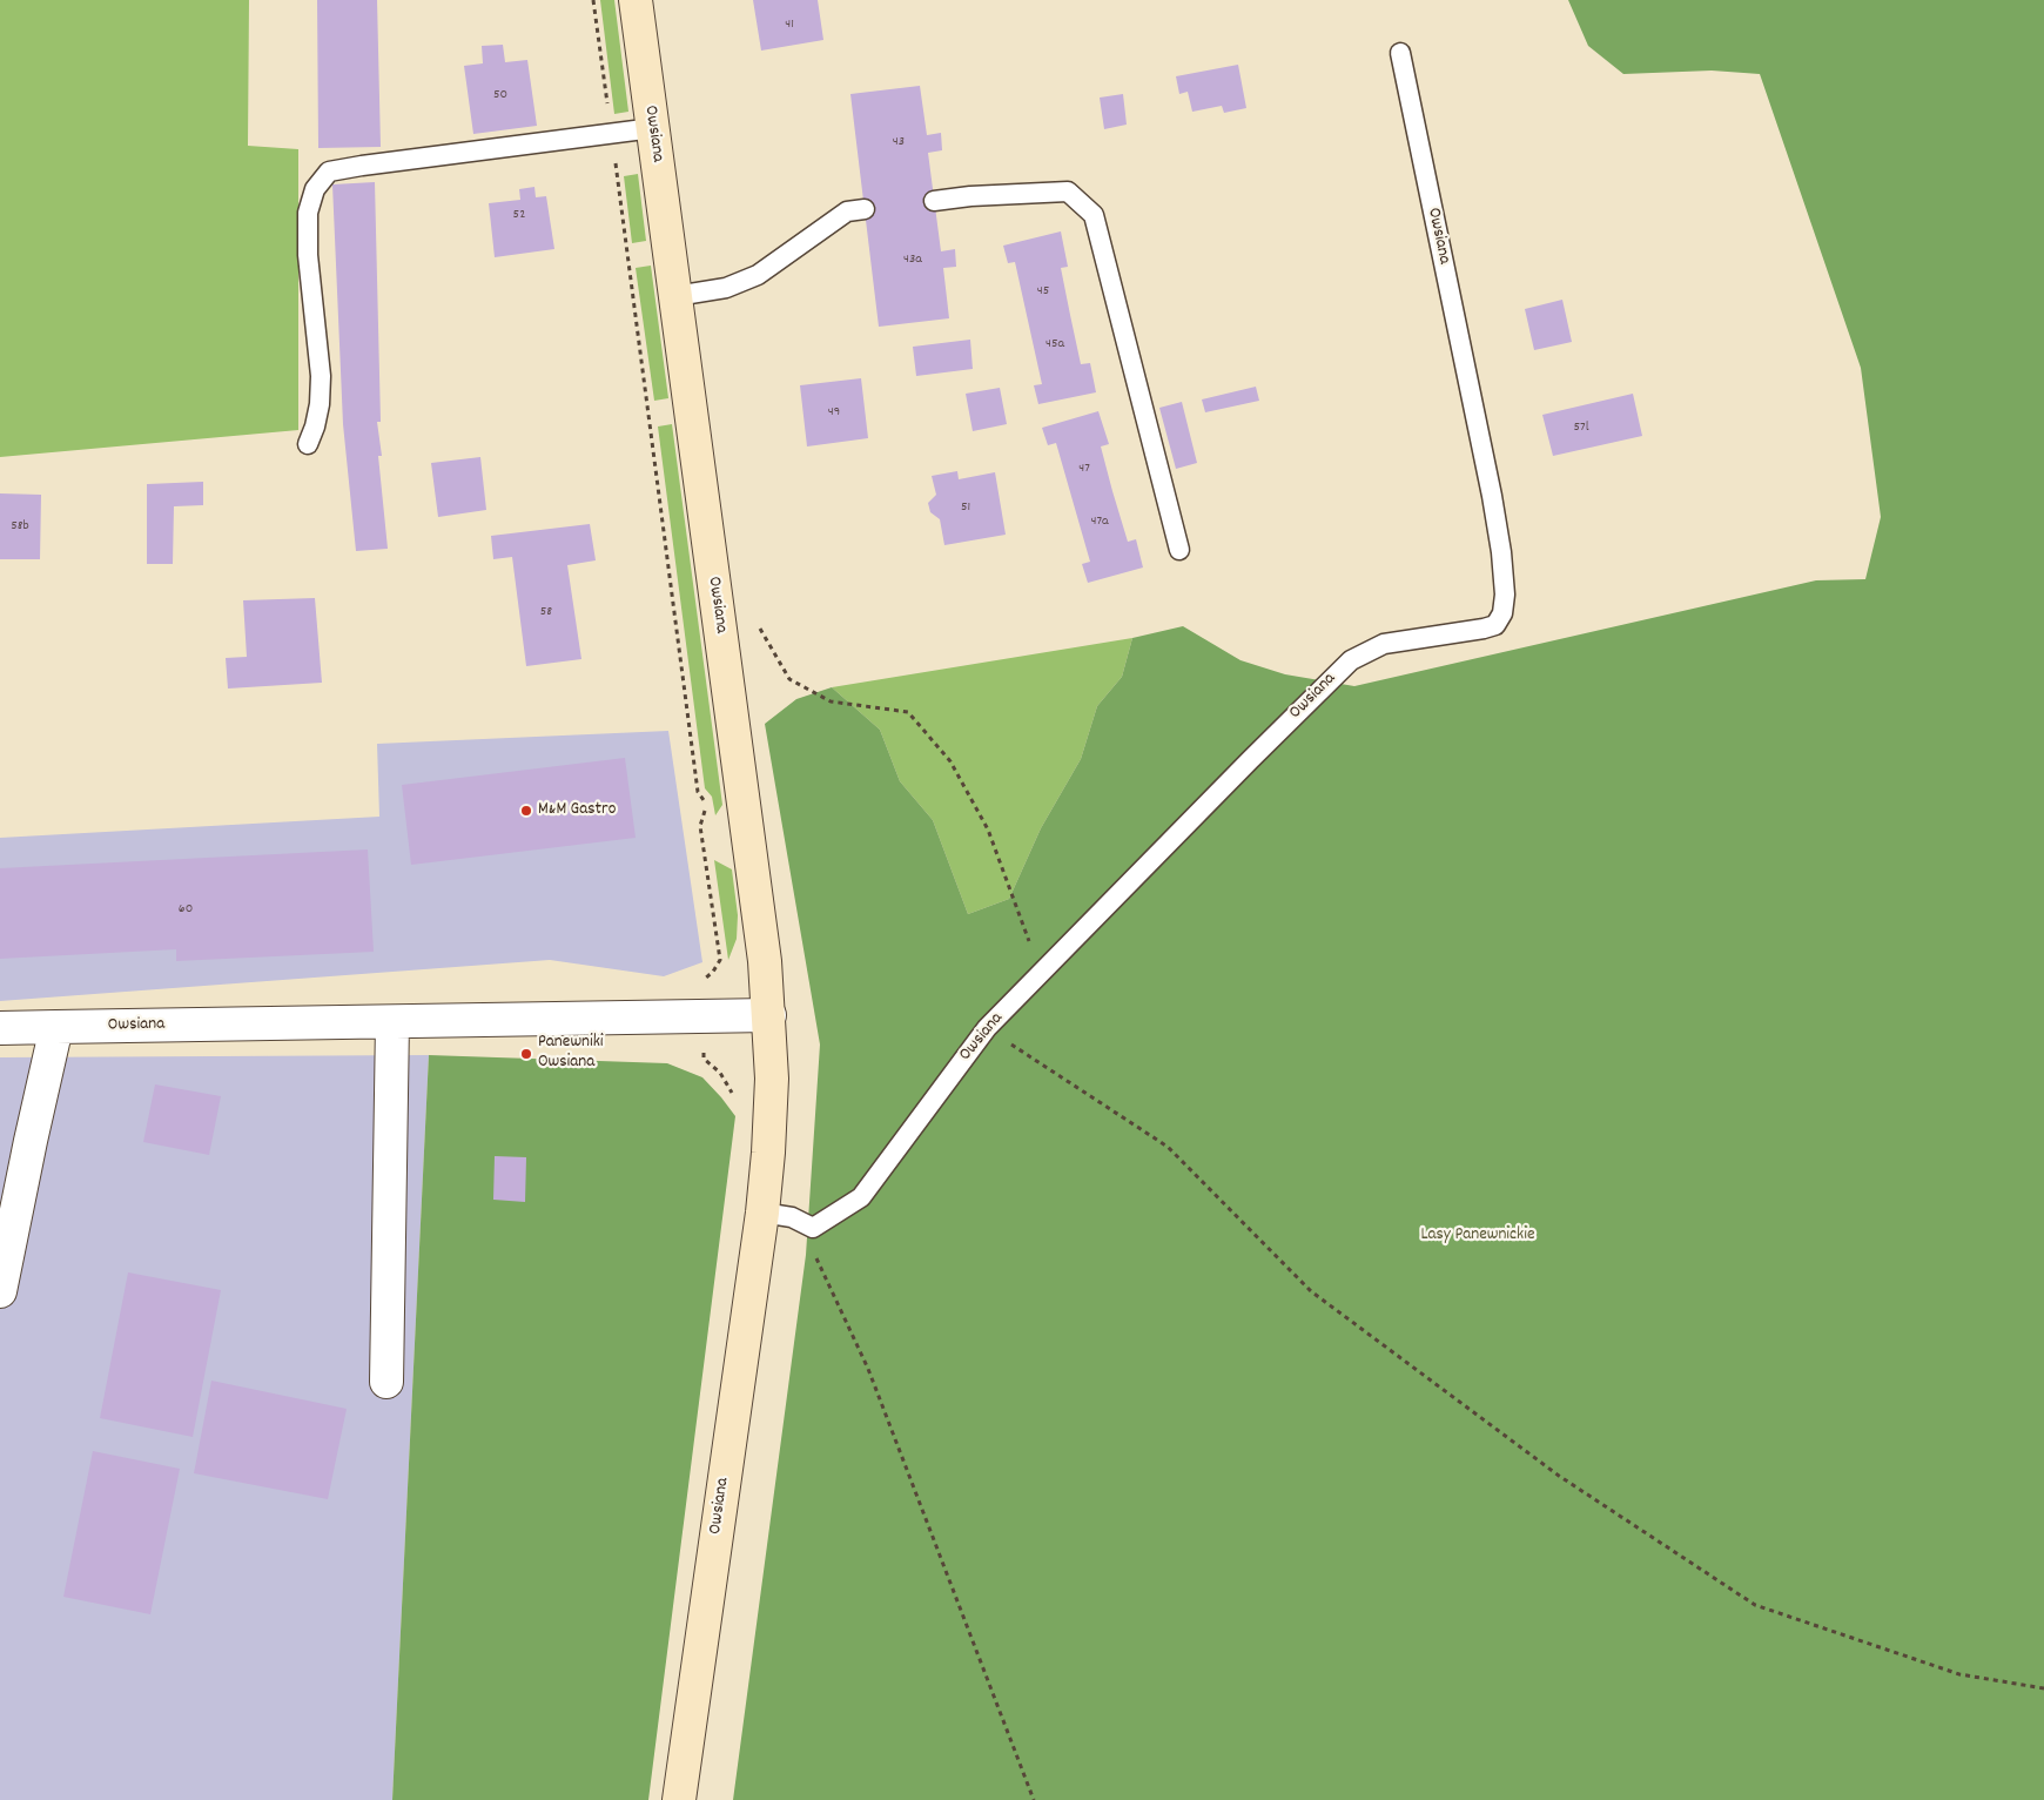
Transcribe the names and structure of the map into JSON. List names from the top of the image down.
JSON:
{
  "streets": {
    "street": ["Owsiana"]
  },
  "parks": ["Lasy Panewnickie"],
  "places": ["M&M Gastro", "Panewniki Owsiana"],
  "house_numbers": [
    "41",
    "50",
    "43",
    "52",
    "43a",
    "45",
    "45a",
    "49",
    "57l",
    "47",
    "51",
    "47a",
    "58b",
    "58",
    "60"
  ]
}
